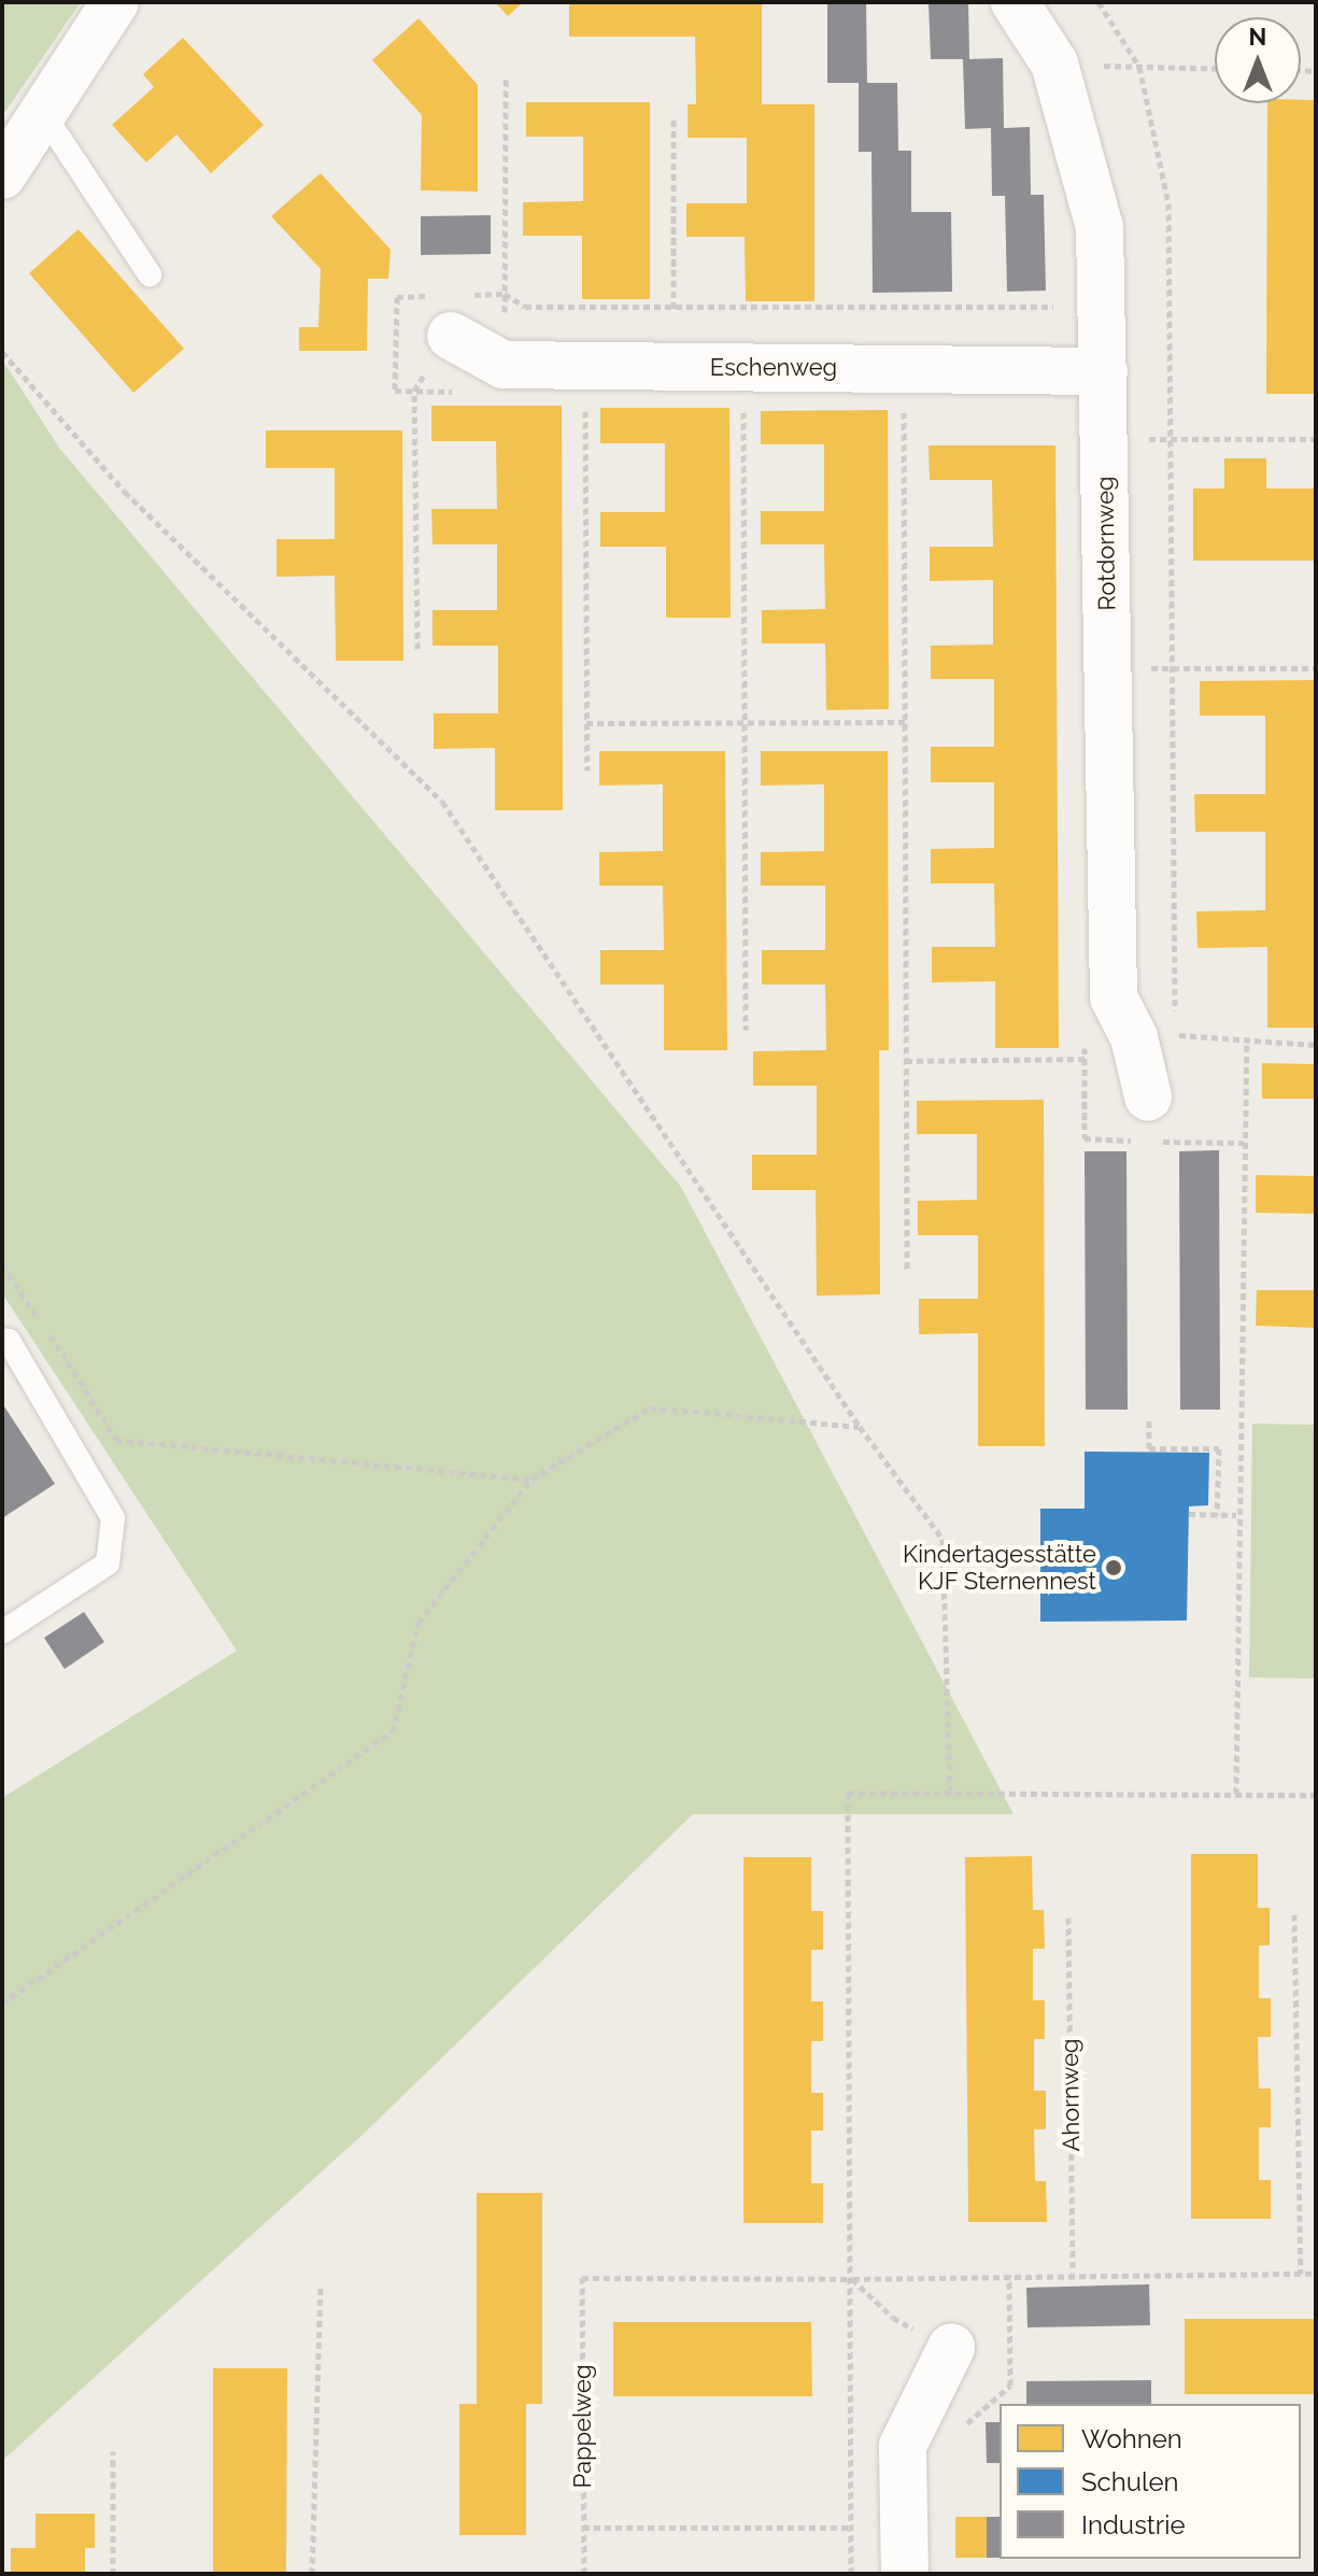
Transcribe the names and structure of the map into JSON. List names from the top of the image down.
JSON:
{
  "streets": {
    "street": ["Eschenweg", "Rotdornweg"],
    "path": ["Ahornweg", "Pappelweg"]
  },
  "crossings": [
    ["Eschenweg", "Rotdornweg"]
  ],
  "places": ["Kindertagesstätte KJF Sternennest"],
  "legend": ["Wohnen", "Schulen", "Industrie"],
  "north": "top"
}
